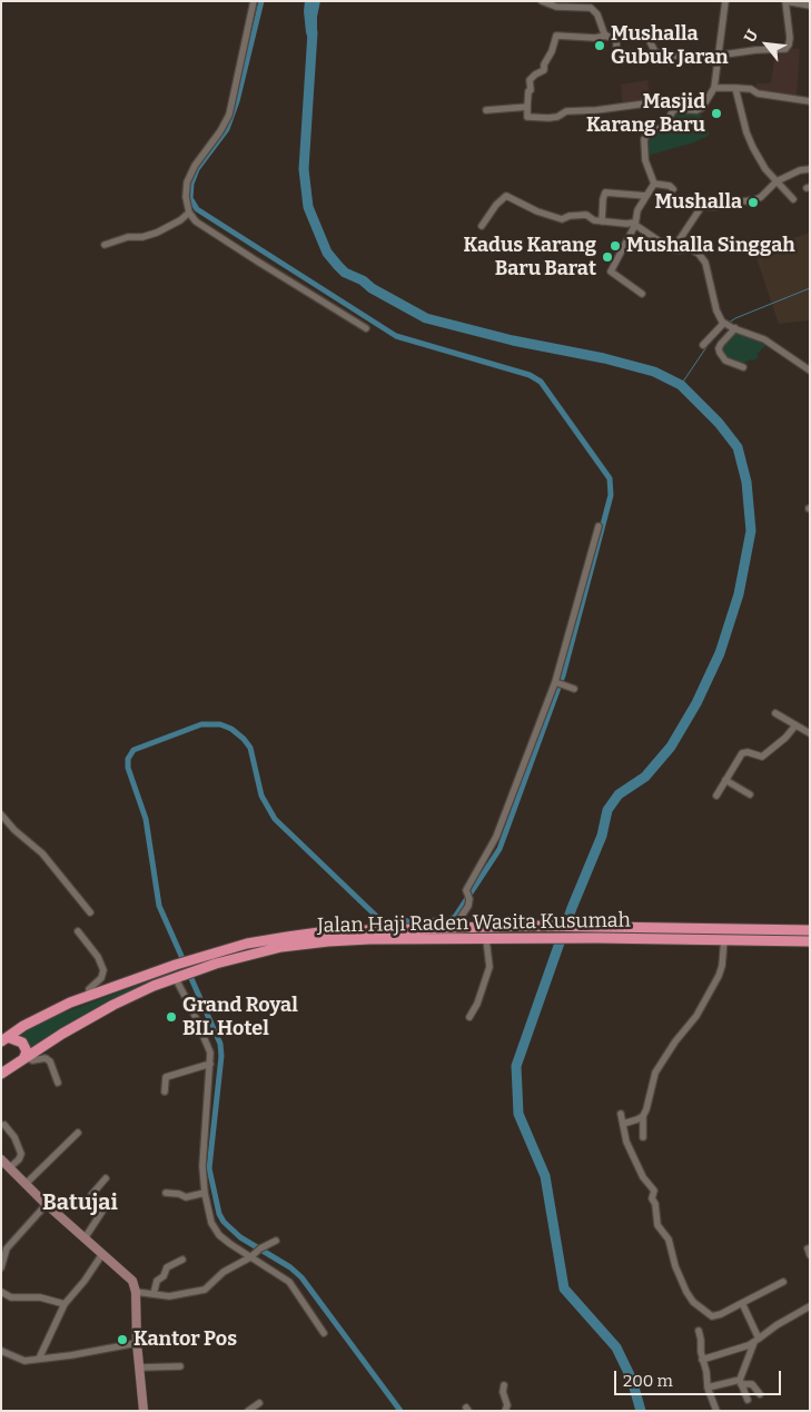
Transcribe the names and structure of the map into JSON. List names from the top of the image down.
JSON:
{
  "streets": {
    "highway": ["Jalan Haji Raden Wasita Kusumah"]
  },
  "districts": ["Batujai"],
  "places": [
    "Mushalla Gubuk Jaran",
    "Masjid Karang Baru",
    "Mushalla",
    "Mushalla Singgah",
    "Kadus Karang Baru Barat",
    "Grand Royal BIL Hotel",
    "Kantor Pos"
  ],
  "scale_bar": "200 m",
  "north": "top left"
}
